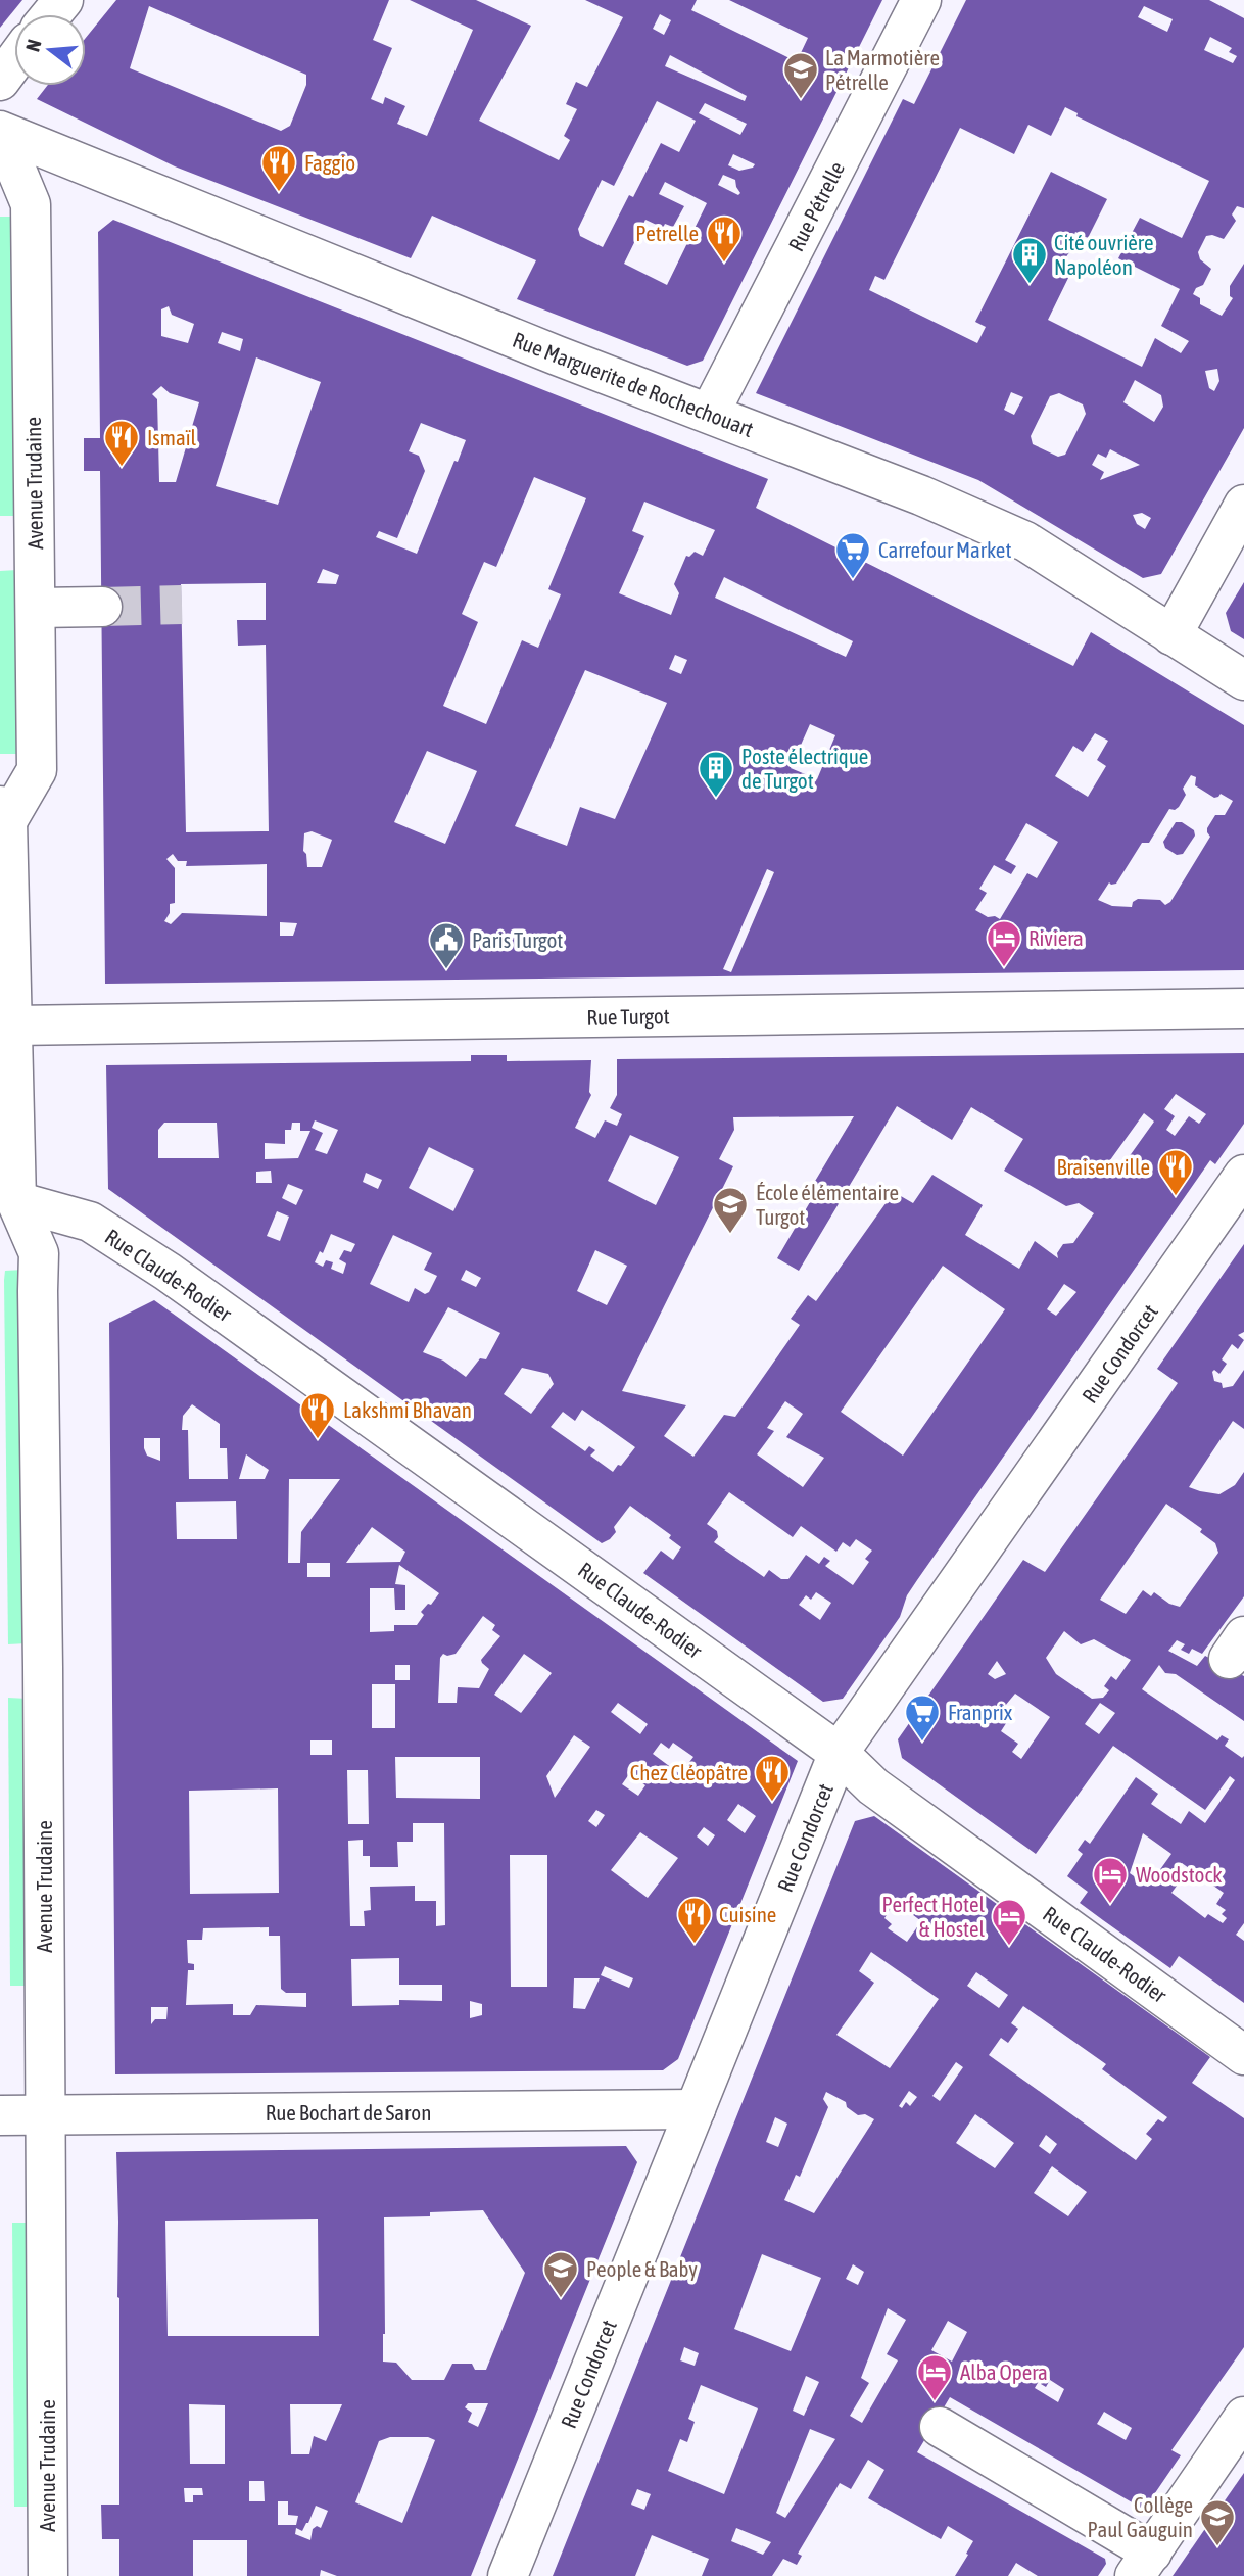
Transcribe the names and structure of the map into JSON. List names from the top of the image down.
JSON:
{
  "streets": {
    "street": [
      "Rue Pétrelle",
      "Rue Marguerite de Rochechouart",
      "Avenue Trudaine",
      "Rue Turgot",
      "Rue Claude-Rodier",
      "Rue Condorcet",
      "Rue Bochart de Saron"
    ]
  },
  "crossings": [
    ["Rue Pétrelle", "Rue Marguerite de Rochechouart"],
    ["Avenue Trudaine", "Rue Turgot"],
    ["Avenue Trudaine", "Rue Claude-Rodier"],
    ["Avenue Trudaine", "Rue Bochart de Saron"],
    ["Rue Claude-Rodier", "Rue Condorcet"],
    ["Rue Condorcet", "Rue Bochart de Saron"]
  ],
  "places": {
    "school or university": [
      "La Marmotière Pétrelle",
      "École élémentaire Turgot",
      "People & Baby",
      "Collège Paul Gauguin"
    ],
    "restaurant": [
      "Faggio",
      "Petrelle",
      "Ismaïl",
      "Braisenville",
      "Lakshmi Bhavan",
      "Chez Cléopâtre",
      "Cuisine"
    ],
    "building": ["Cité ouvrière Napoléon", "Poste électrique de Turgot"],
    "supermarket": ["Carrefour Market", "Franprix"],
    "hotel": [
      "Riviera",
      "Woodstock",
      "Perfect Hotel & Hostel",
      "Alba Opera"
    ],
    "public building": ["Paris Turgot"]
  },
  "north": "left"
}
